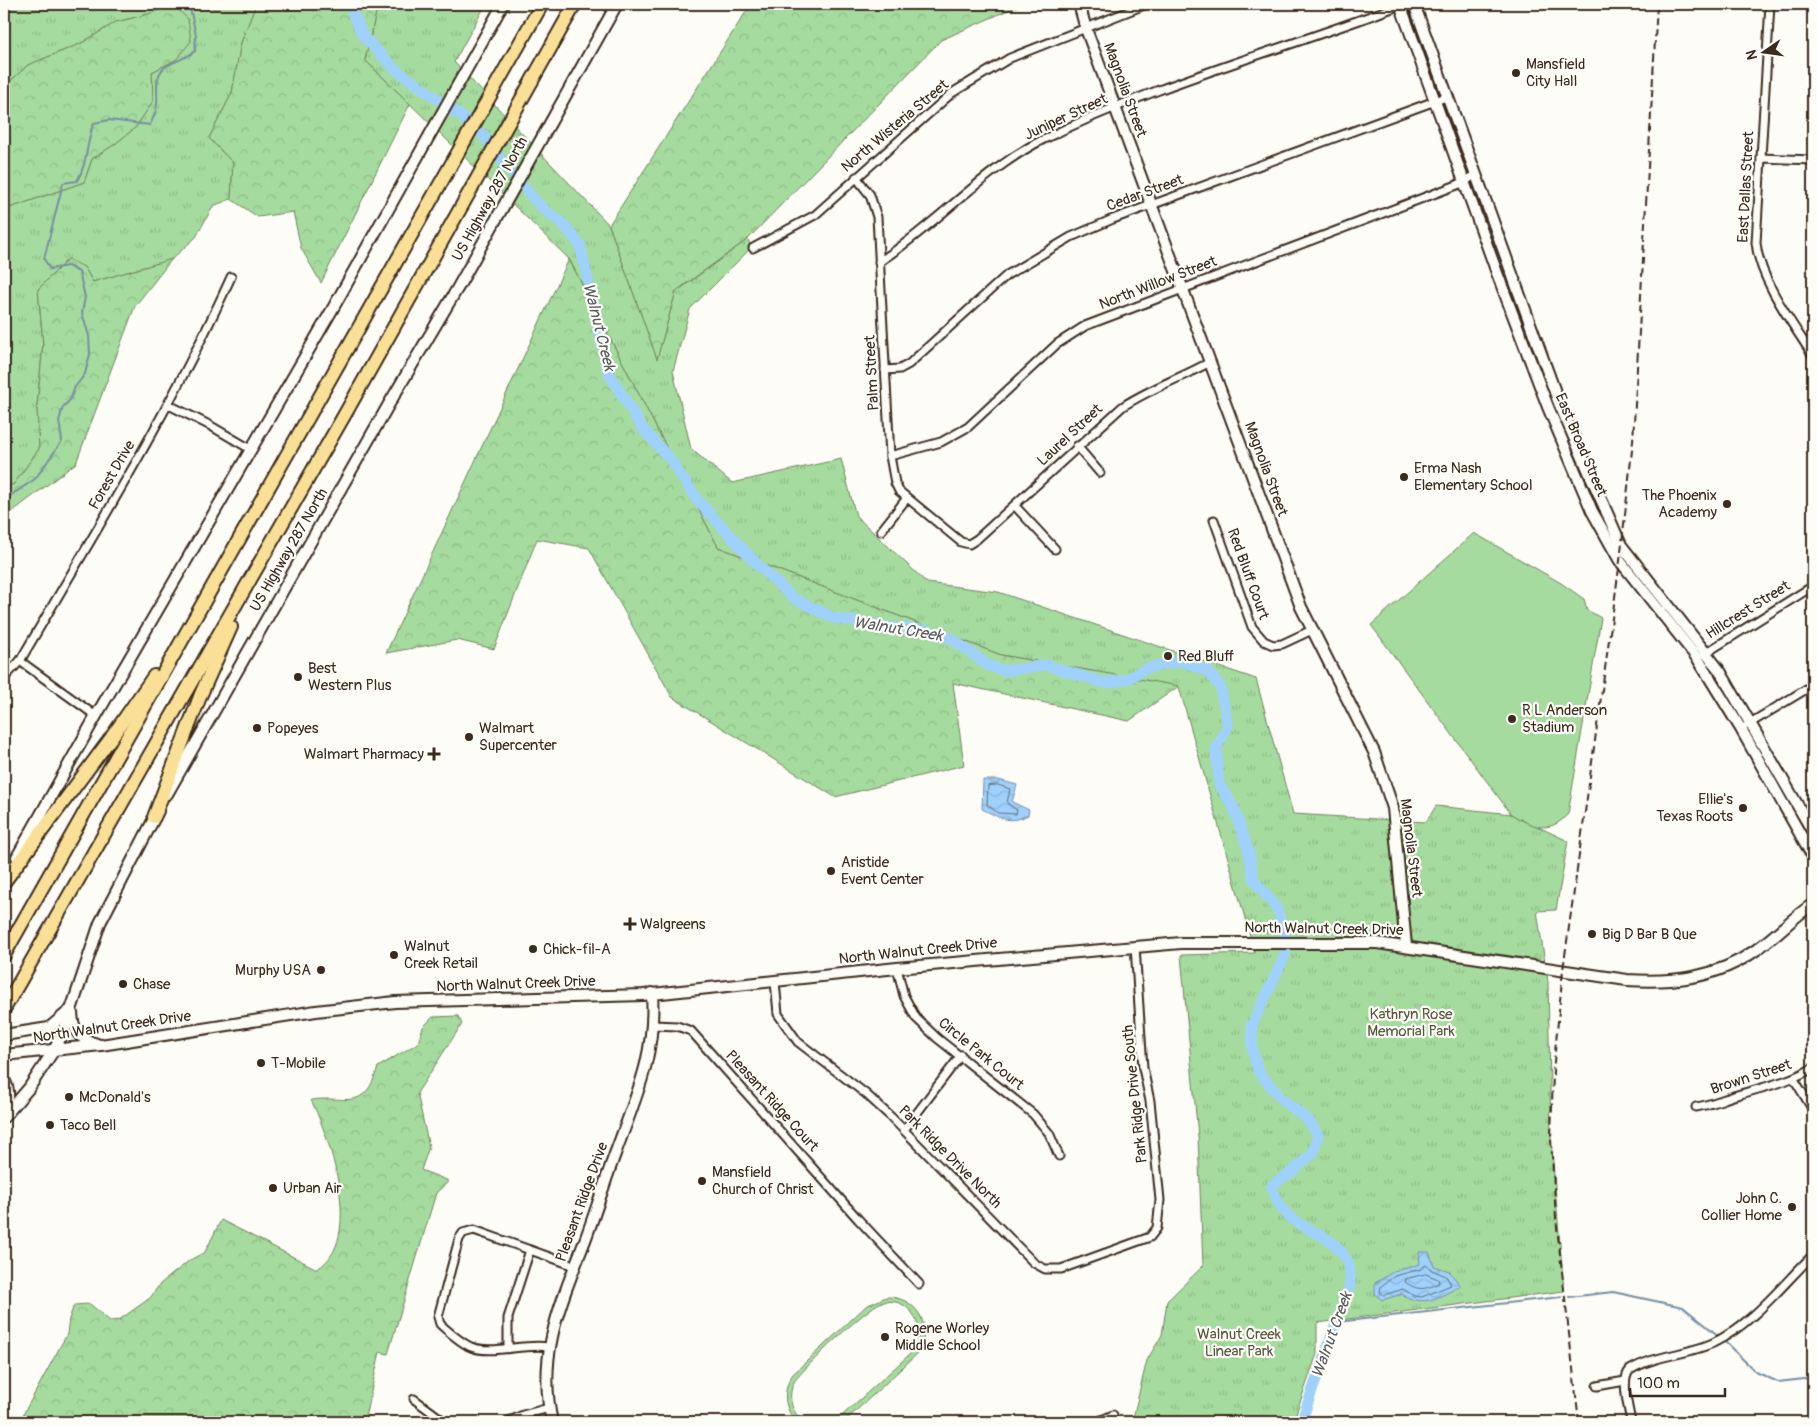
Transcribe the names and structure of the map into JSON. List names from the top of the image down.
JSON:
{
  "streets": {
    "main road": [
      "Magnolia Street",
      "US Highway 287 North",
      "East Broad Street",
      "North Walnut Creek Drive",
      "Pleasant Ridge Drive"
    ],
    "street": [
      "Juniper Street",
      "North Wisteria Street",
      "East Dallas Street",
      "Cedar Street",
      "North Willow Street",
      "Palm Street",
      "Laurel Street",
      "Forest Drive",
      "Red Bluff Court",
      "Hillcrest Street",
      "Circle Park Court",
      "Brown Street",
      "Park Ridge Drive South",
      "Pleasant Ridge Court",
      "Park Ridge Drive North"
    ]
  },
  "crossings": [
    ["Magnolia Street", "Juniper Street"],
    ["Magnolia Street", "North Wisteria Street"],
    ["Magnolia Street", "Cedar Street"],
    ["Magnolia Street", "North Willow Street"],
    ["Magnolia Street", "Laurel Street"],
    ["Magnolia Street", "Red Bluff Court"],
    ["Magnolia Street", "North Walnut Creek Drive"],
    ["Juniper Street", "Palm Street"],
    ["Juniper Street", "East Broad Street"],
    ["North Wisteria Street", "Palm Street"],
    ["Cedar Street", "Palm Street"],
    ["Cedar Street", "East Broad Street"],
    ["US Highway 287 North", "North Walnut Creek Drive"],
    ["North Willow Street", "Palm Street"],
    ["North Willow Street", "East Broad Street"],
    ["Palm Street", "Laurel Street"],
    ["East Broad Street", "Hillcrest Street"],
    ["North Walnut Creek Drive", "Circle Park Court"],
    ["North Walnut Creek Drive", "Park Ridge Drive South"],
    ["North Walnut Creek Drive", "Park Ridge Drive North"],
    ["North Walnut Creek Drive", "Pleasant Ridge Drive"],
    ["Park Ridge Drive South", "Park Ridge Drive North"],
    ["Pleasant Ridge Court", "Pleasant Ridge Drive"]
  ],
  "water": ["Walnut Creek"],
  "parks": ["Kathryn Rose Memorial Park", "Walnut Creek Linear Park"],
  "places": {
    "other": [
      "Mansfield City Hall",
      "Erma Nash Elementary School",
      "The Phoenix Academy",
      "Red Bluff",
      "Best Western Plus",
      "R L Anderson Stadium",
      "Popeyes",
      "Walmart Supercenter",
      "Ellie's Texas Roots",
      "Aristide Event Center",
      "Big D Bar B Que",
      "Chick-fil-A",
      "Walnut Creek Retail",
      "Murphy USA",
      "Chase",
      "T-Mobile",
      "McDonald's",
      "Taco Bell",
      "Mansfield Church of Christ",
      "Urban Air",
      "John C. Collier Home",
      "Rogene Worley Middle School"
    ],
    "health": ["Walmart Pharmacy", "Walgreens"]
  },
  "scale_bar": "100 m",
  "north": "left"
}
